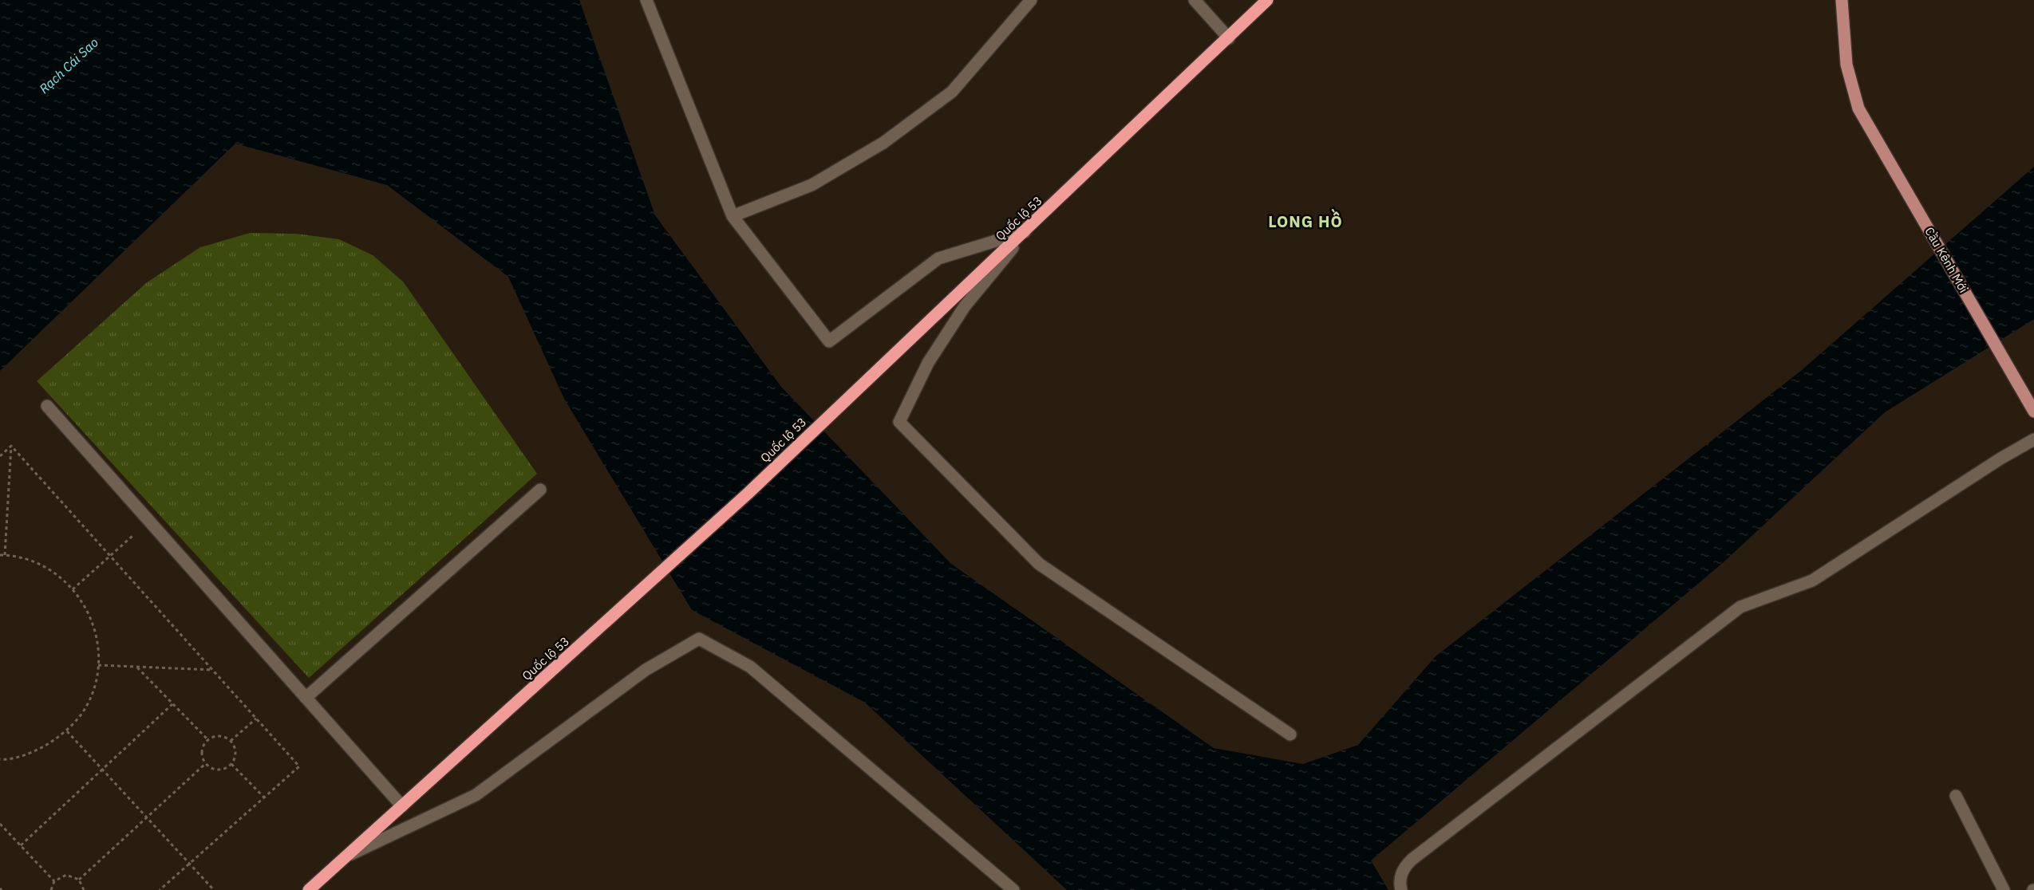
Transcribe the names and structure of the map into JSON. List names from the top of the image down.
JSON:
{
  "streets": {
    "highway": ["Quốc lộ 53"],
    "main road": ["Cầu Kênh Mới"]
  },
  "districts": ["LONG HỒ"],
  "water": ["Rạch Cái Sao"]
}
